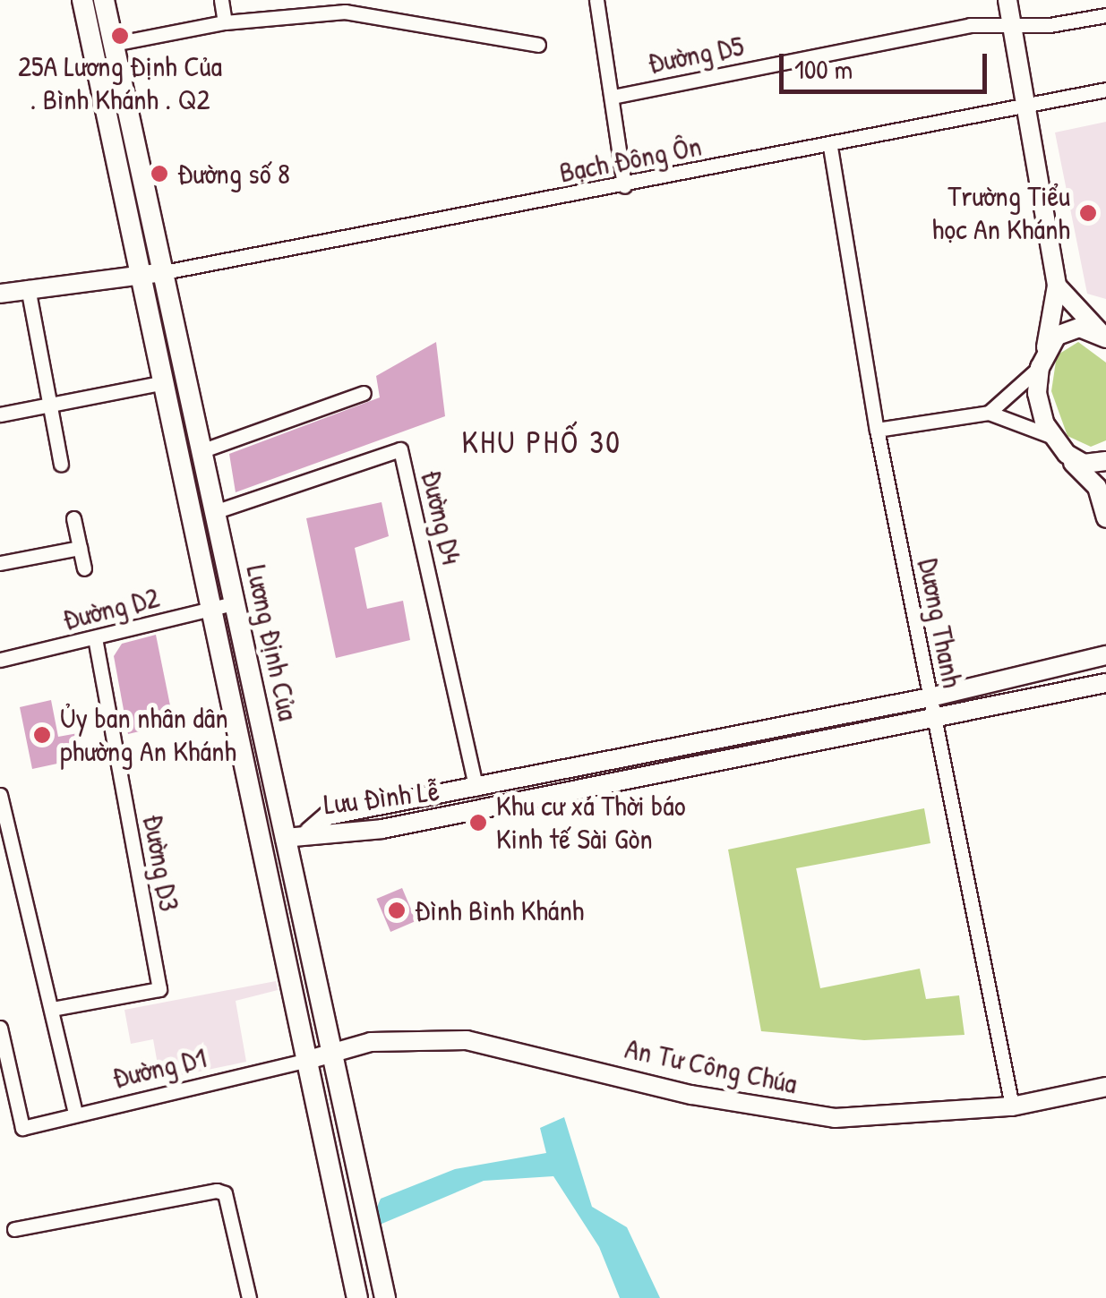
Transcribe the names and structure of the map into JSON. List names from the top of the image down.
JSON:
{
  "streets": {
    "main road": ["Lương Định Của"],
    "street": [
      "Đường D5",
      "Bạch Đông Ôn",
      "Đường D4",
      "Đường D2",
      "Dương Thanh",
      "Lưu Đình Lễ",
      "Đường D3",
      "An Tư Công Chúa",
      "Đường D1"
    ]
  },
  "crossings": [
    ["Bạch Đông Ôn", "Dương Thanh"],
    ["Bạch Đông Ôn", "Lương Định Của"],
    ["Đường D4", "Lương Định Của"],
    ["Đường D4", "Lưu Đình Lễ"],
    ["Đường D2", "Lương Định Của"],
    ["Đường D2", "Đường D3"],
    ["Dương Thanh", "Lưu Đình Lễ"],
    ["Dương Thanh", "An Tư Công Chúa"],
    ["Lương Định Của", "An Tư Công Chúa"],
    ["Lương Định Của", "Đường D1"],
    ["An Tư Công Chúa", "Đường D1"]
  ],
  "districts": ["KHU PHỐ 30"],
  "places": [
    "25A Lương Định Của . Bình Khánh . Q2",
    "Đường số 8",
    "Trường Tiểu học An Khánh",
    "Ủy ban nhân dân phường An Khánh",
    "Khu cư xá Thời báo Kinh tế Sài Gòn",
    "Đình Bình Khánh"
  ],
  "scale_bar": "100 m"
}
